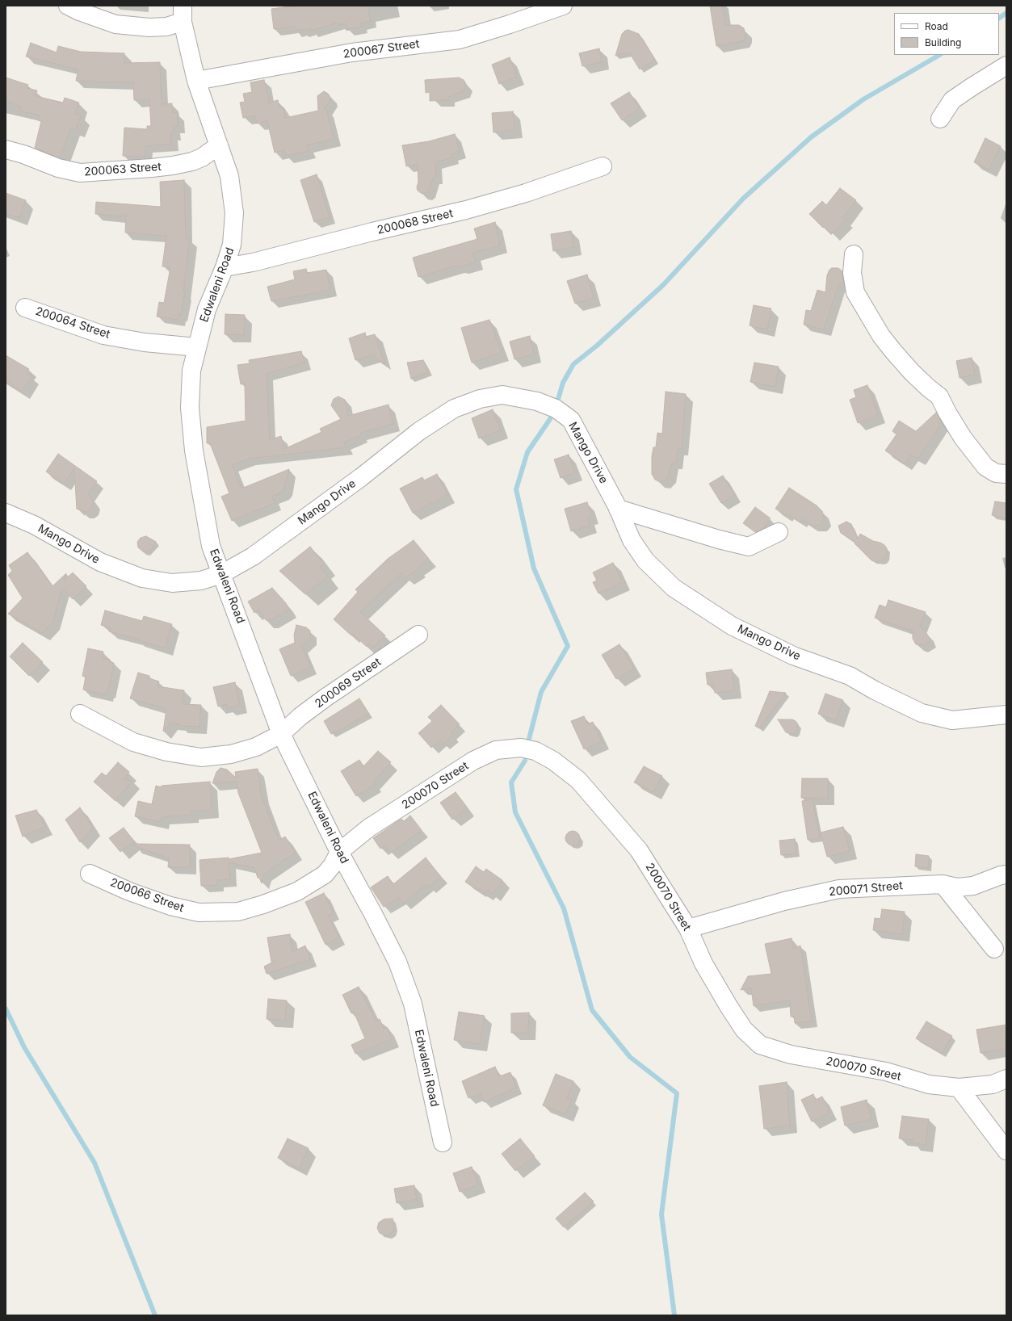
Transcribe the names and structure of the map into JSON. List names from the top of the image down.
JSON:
{
  "streets": {
    "street": [
      "200067 Street",
      "200063 Street",
      "200068 Street",
      "Edwaleni Road",
      "200064 Street",
      "Mango Drive",
      "200069 Street",
      "200070 Street",
      "200071 Street",
      "200066 Street"
    ]
  },
  "crossings": [
    ["200067 Street", "Edwaleni Road"],
    ["200063 Street", "Edwaleni Road"],
    ["200068 Street", "Edwaleni Road"],
    ["Edwaleni Road", "200064 Street"],
    ["Edwaleni Road", "Mango Drive"],
    ["Edwaleni Road", "200069 Street"],
    ["Edwaleni Road", "200070 Street"],
    ["Edwaleni Road", "200066 Street"],
    ["200070 Street", "200071 Street"],
    ["200070 Street", "200066 Street"]
  ],
  "legend": ["Road", "Building"]
}
